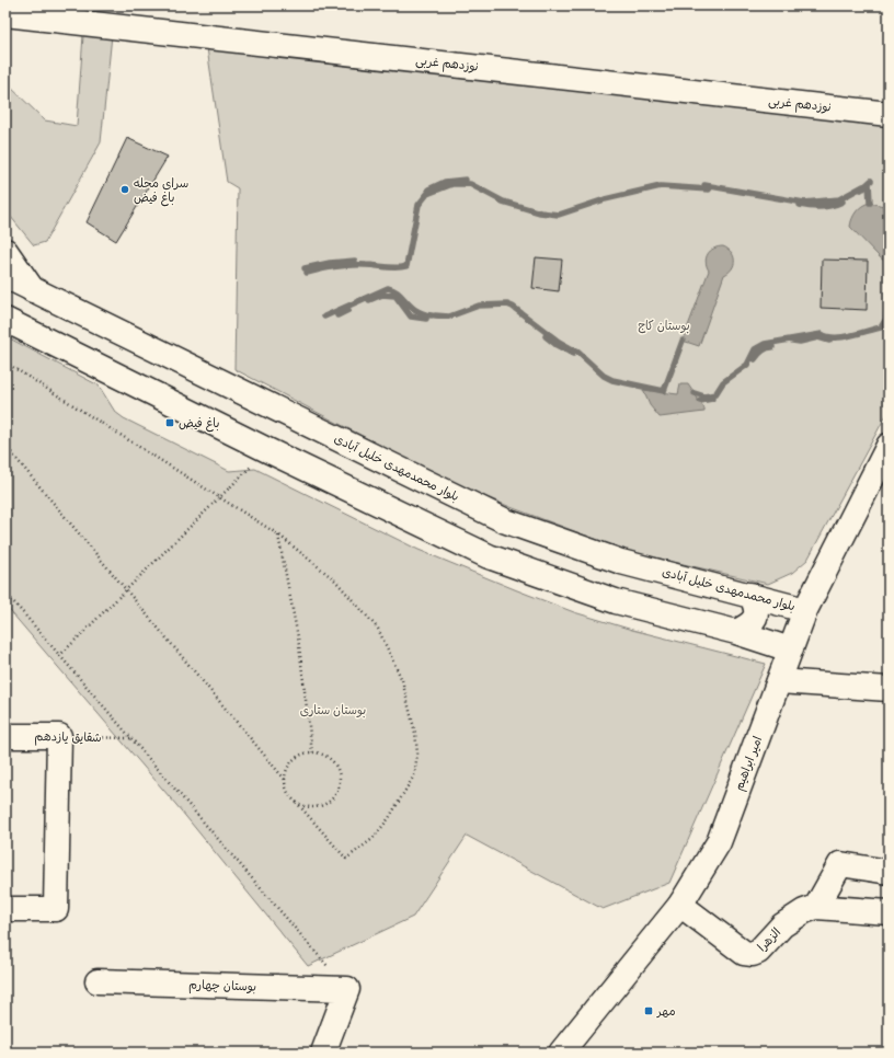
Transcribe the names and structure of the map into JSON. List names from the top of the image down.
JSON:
{
  "streets": {
    "main road": [
      "نوزدهم غربی",
      "بلوار محمدمهدی خلیل آبادی",
      "شقایق یازدهم",
      "امیر ابراهیم",
      "الزهرا",
      "بوستان چهارم"
    ]
  },
  "crossings": [
    ["بلوار محمدمهدی خلیل آبادی", "امیر ابراهیم"],
    ["امیر ابراهیم", "الزهرا"]
  ],
  "parks": ["بوستان کاج", "بوستان ستاری"],
  "places": {
    "other": ["سرای محله باغ فیض"],
    "transit": ["باغ فیض", "مهر"]
  }
}
